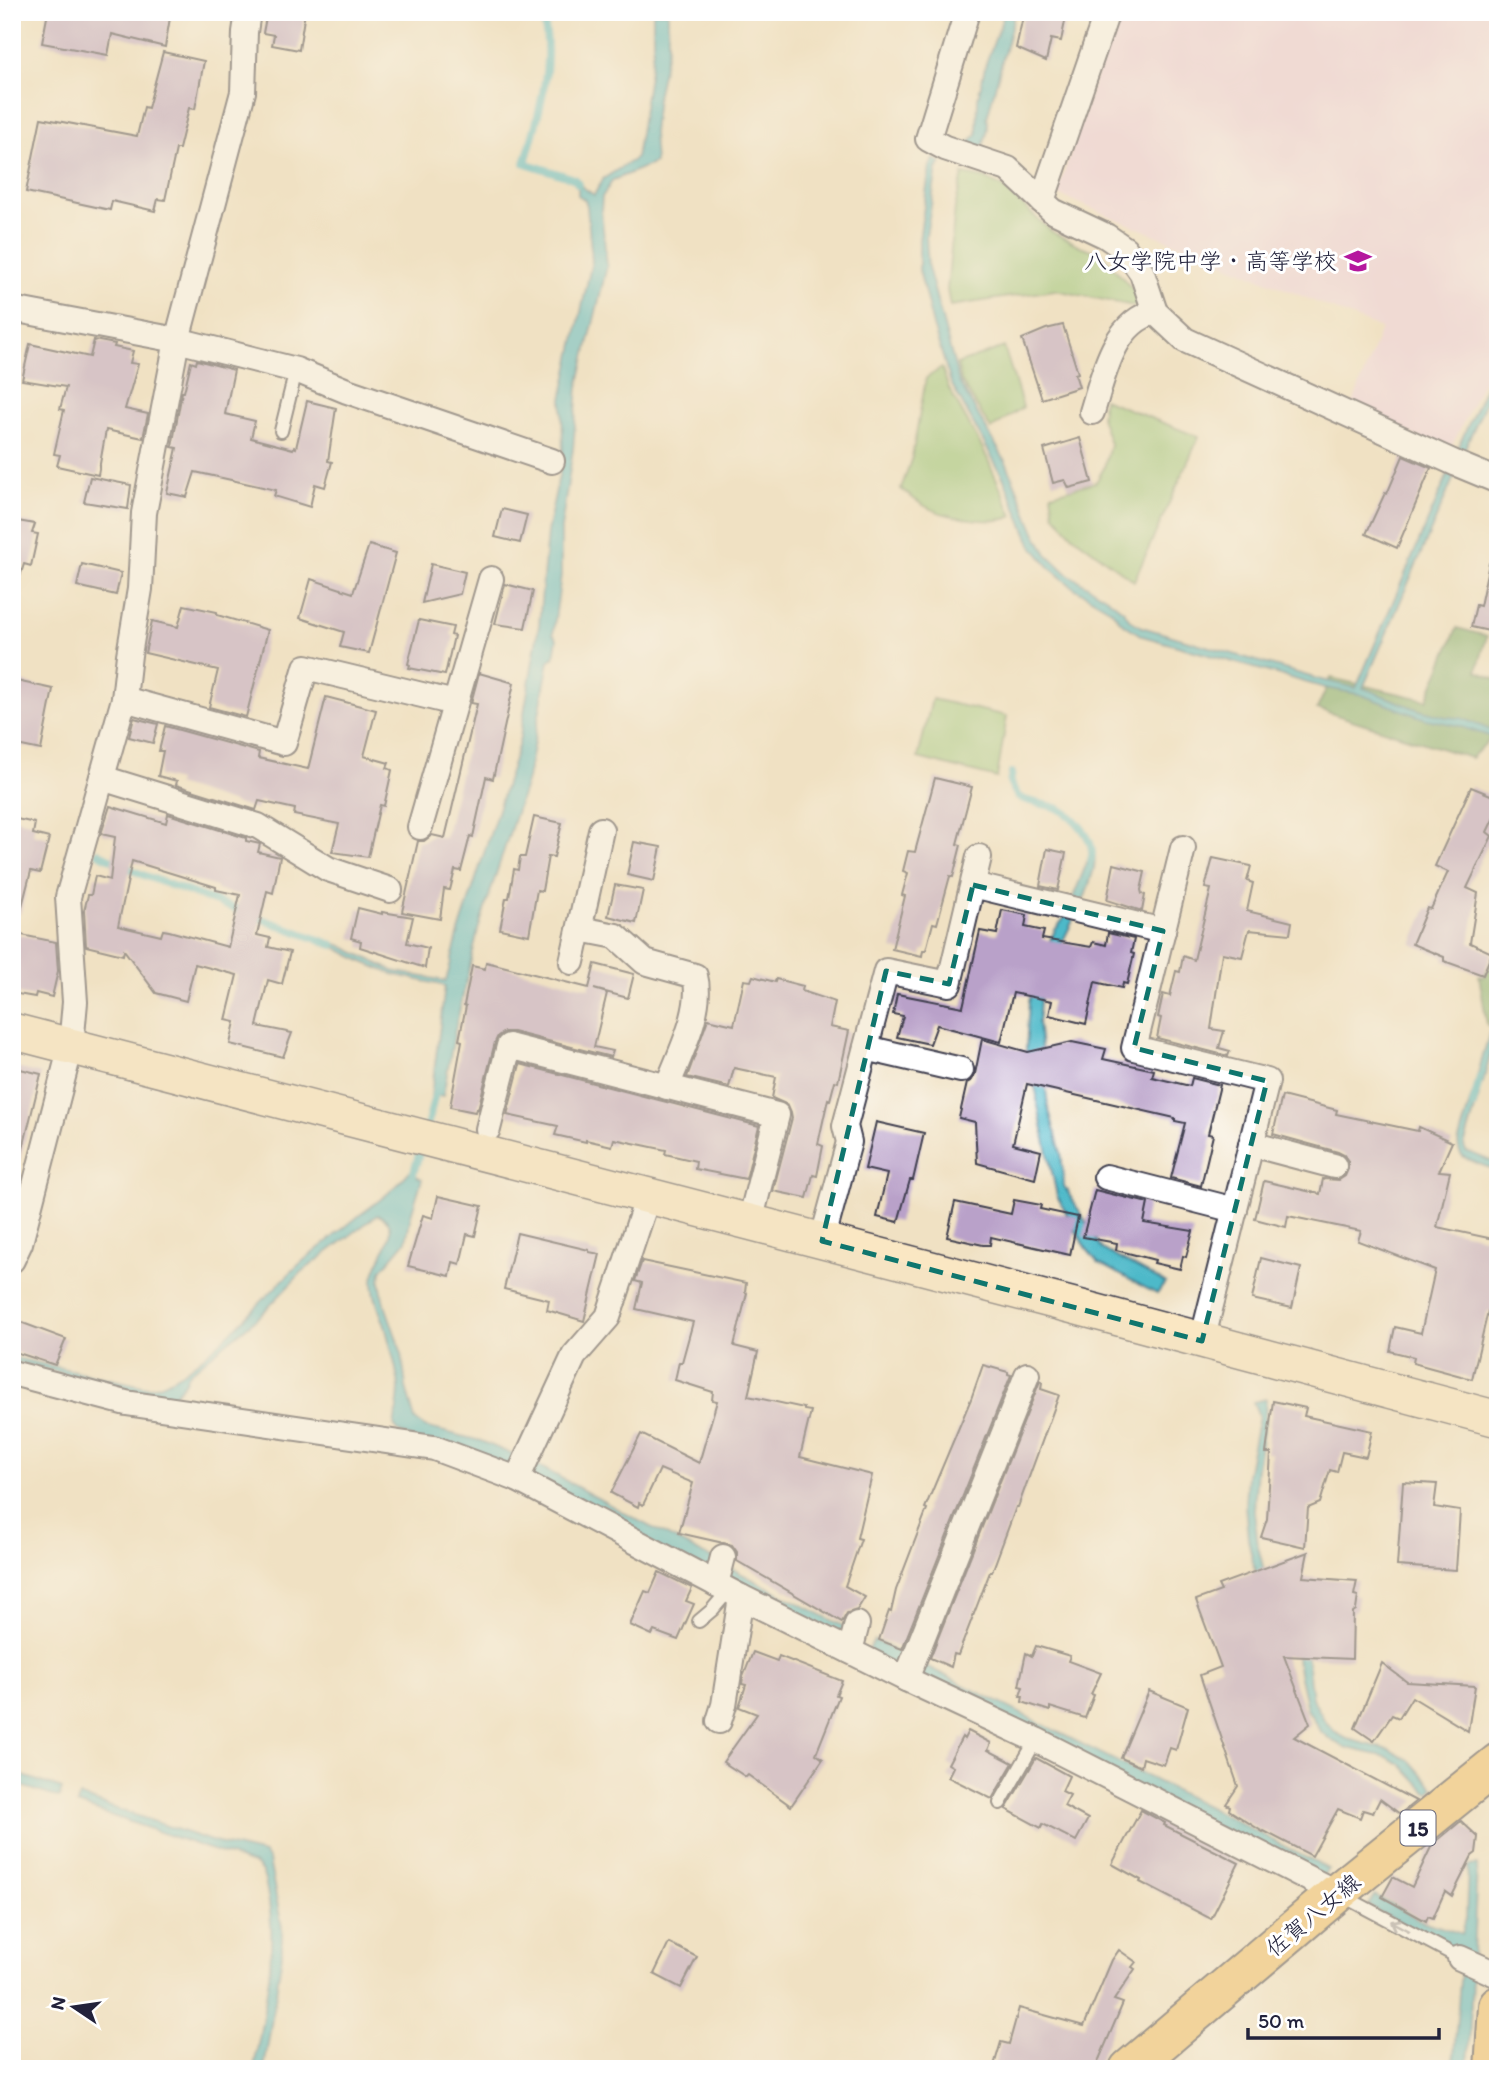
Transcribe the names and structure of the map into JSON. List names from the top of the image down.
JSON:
{
  "streets": {
    "main road": ["15", "佐賀八女線"]
  },
  "places": {
    "school or university": ["八女学院中学・高等学校"]
  },
  "scale_bar": "50 m",
  "north": "left"
}
